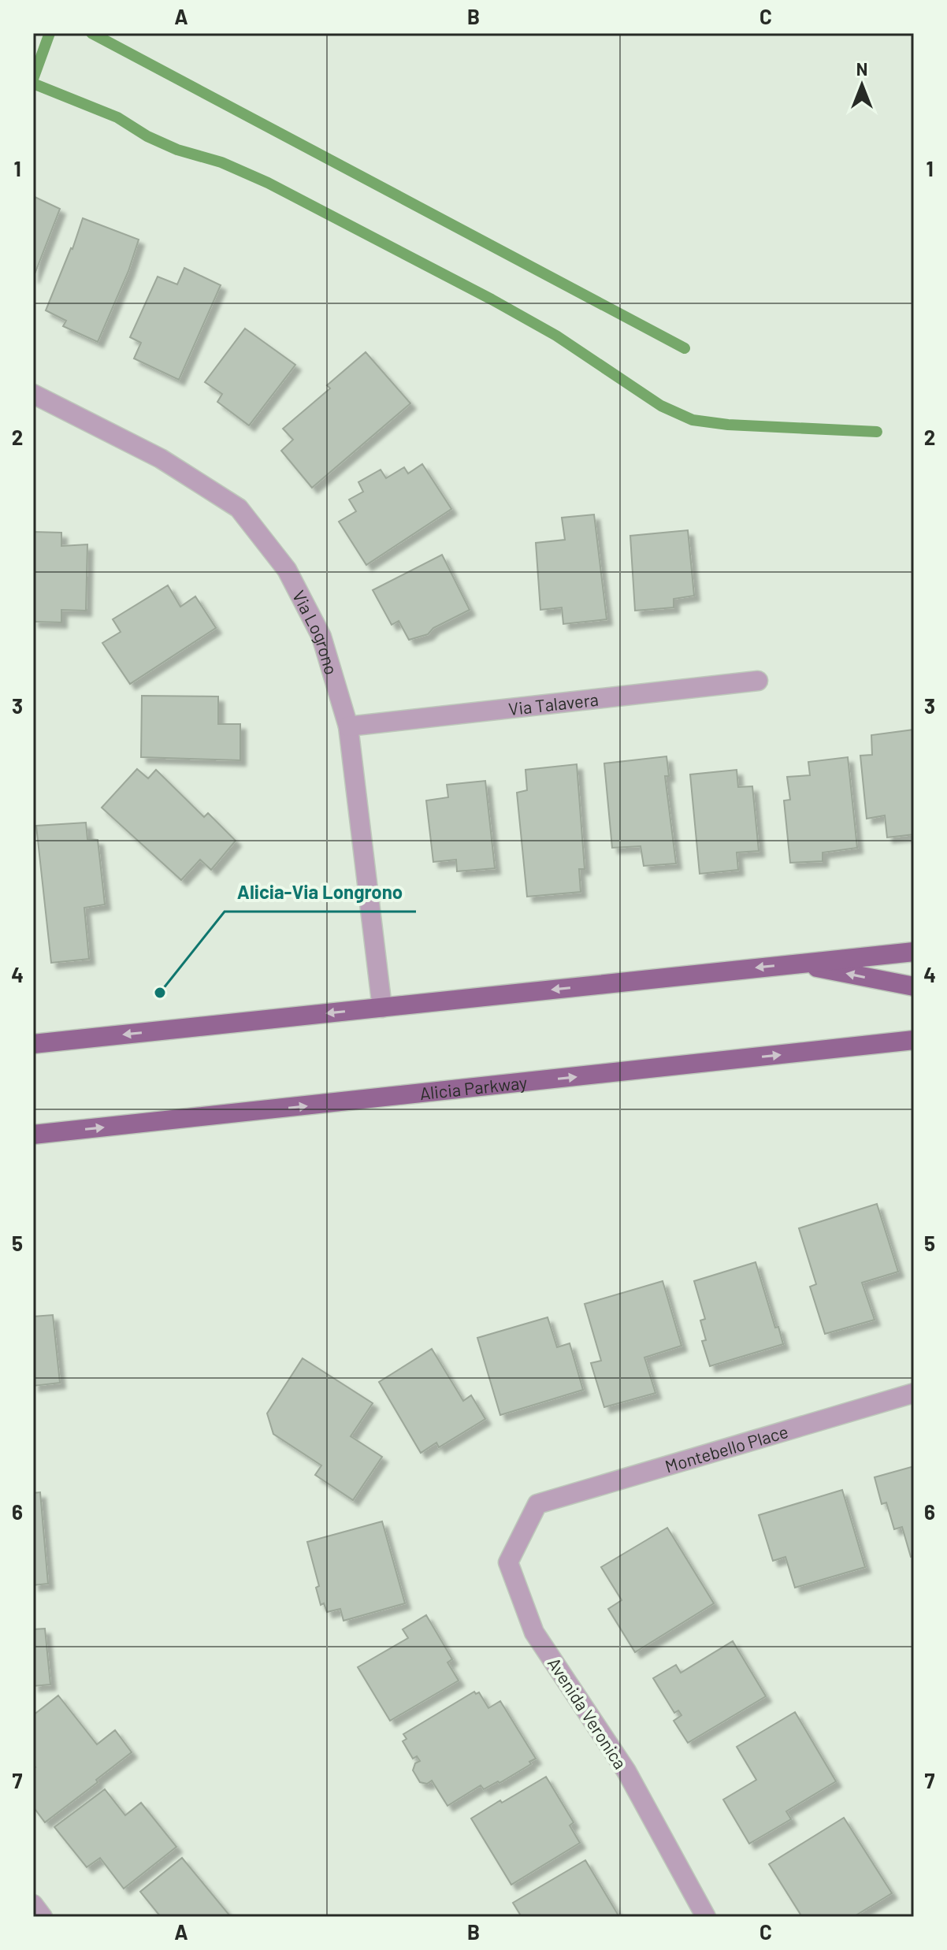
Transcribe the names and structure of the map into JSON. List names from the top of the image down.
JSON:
{
  "streets": {
    "main road": ["Alicia Parkway"],
    "street": [
      "Via Logrono",
      "Via Talavera",
      "Montebello Place",
      "Avenida Veronica"
    ]
  },
  "crossings": [
    ["Via Logrono", "Via Talavera"],
    ["Montebello Place", "Avenida Veronica"]
  ],
  "places": ["Alicia-Via Longrono"],
  "north": "top",
  "grid": {
    "columns": ["A", "B", "C"],
    "rows": [
      "1",
      "2",
      "3",
      "4",
      "5",
      "6",
      "7"
    ]
  }
}
